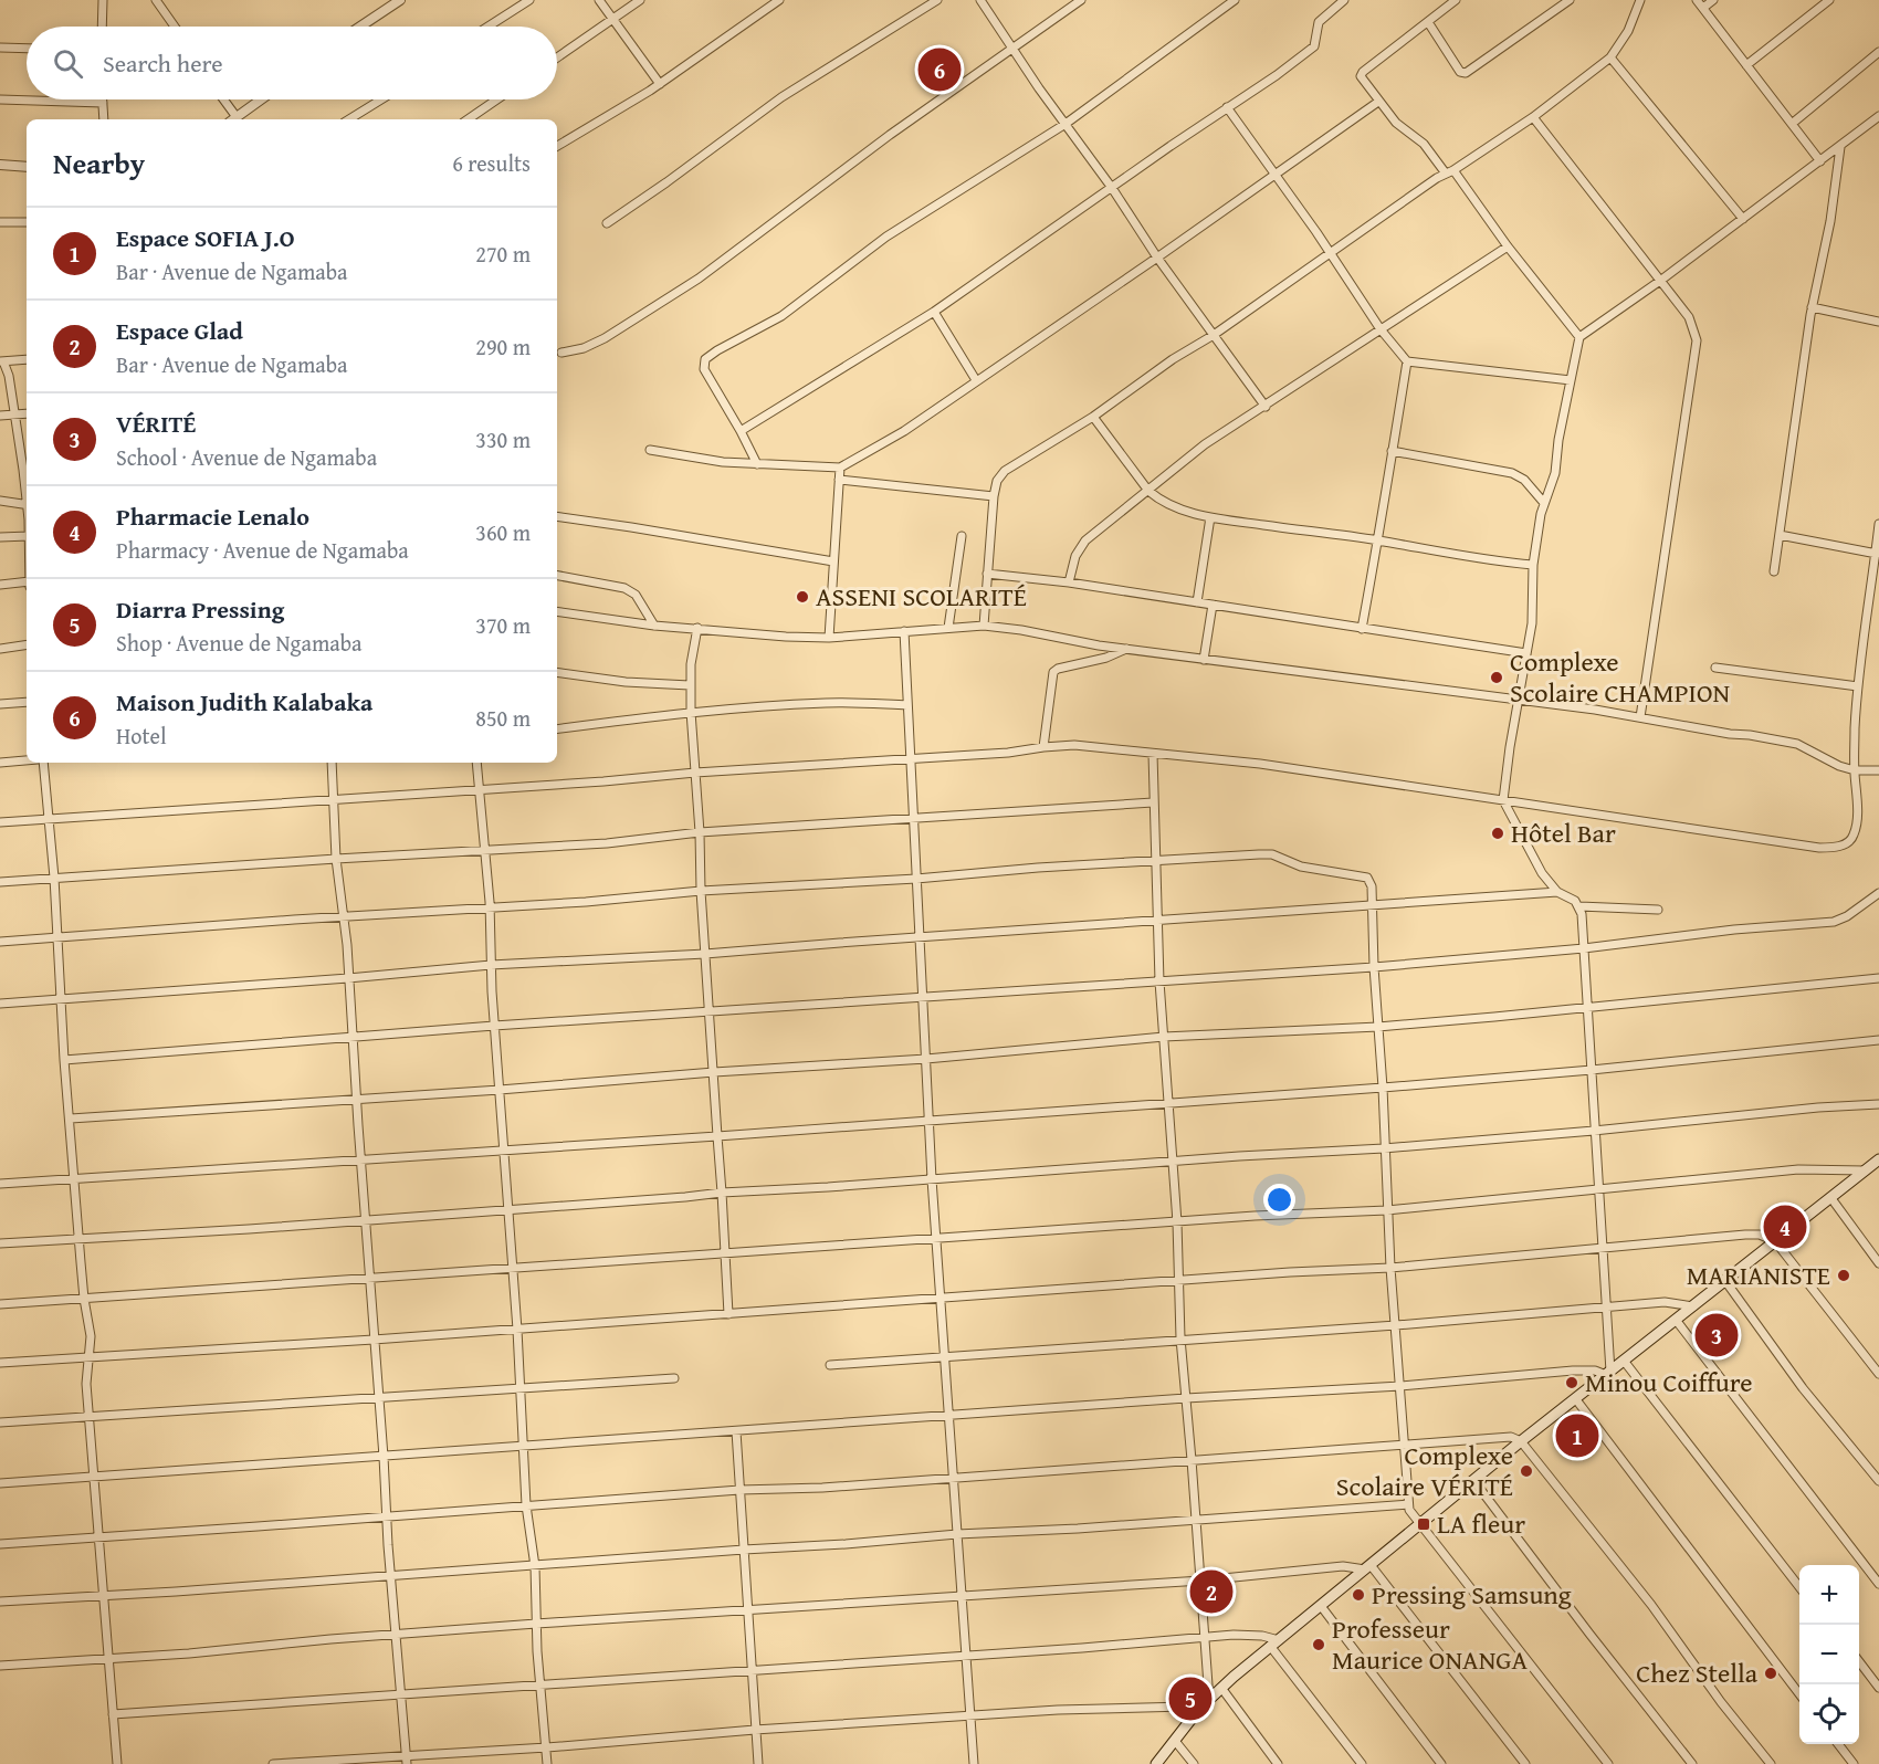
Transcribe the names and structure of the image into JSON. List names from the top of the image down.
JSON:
{
  "places": {
    "other": [
      "ASSENI SCOLARITÉ",
      "Complexe Scolaire CHAMPION",
      "Hôtel Bar",
      "MARIANISTE",
      "Minou Coiffure",
      "Complexe Scolaire VÉRITÉ",
      "Pressing Samsung",
      "Professeur Maurice ONANGA",
      "Chez Stella"
    ],
    "transit": ["LA fleur"]
  },
  "page": {
    "search": "Search here",
    "pins": [
      "6",
      "4",
      "3",
      "1",
      "2",
      "5"
    ],
    "heading": ["Nearby", "6 results"],
    "list": [
      {
        "mark": "1",
        "name": "Espace SOFIA J.O",
        "note": "Bar · Avenue de Ngamaba",
        "value": "270 m"
      },
      {
        "mark": "2",
        "name": "Espace Glad",
        "note": "Bar · Avenue de Ngamaba",
        "value": "290 m"
      },
      {
        "mark": "3",
        "name": "VÉRITÉ",
        "note": "School · Avenue de Ngamaba",
        "value": "330 m"
      },
      {
        "mark": "4",
        "name": "Pharmacie Lenalo",
        "note": "Pharmacy · Avenue de Ngamaba",
        "value": "360 m"
      },
      {
        "mark": "5",
        "name": "Diarra Pressing",
        "note": "Shop · Avenue de Ngamaba",
        "value": "370 m"
      },
      {
        "mark": "6",
        "name": "Maison Judith Kalabaka",
        "note": "Hotel",
        "value": "850 m"
      }
    ],
    "map_buttons": ["+", "−"]
  }
}
